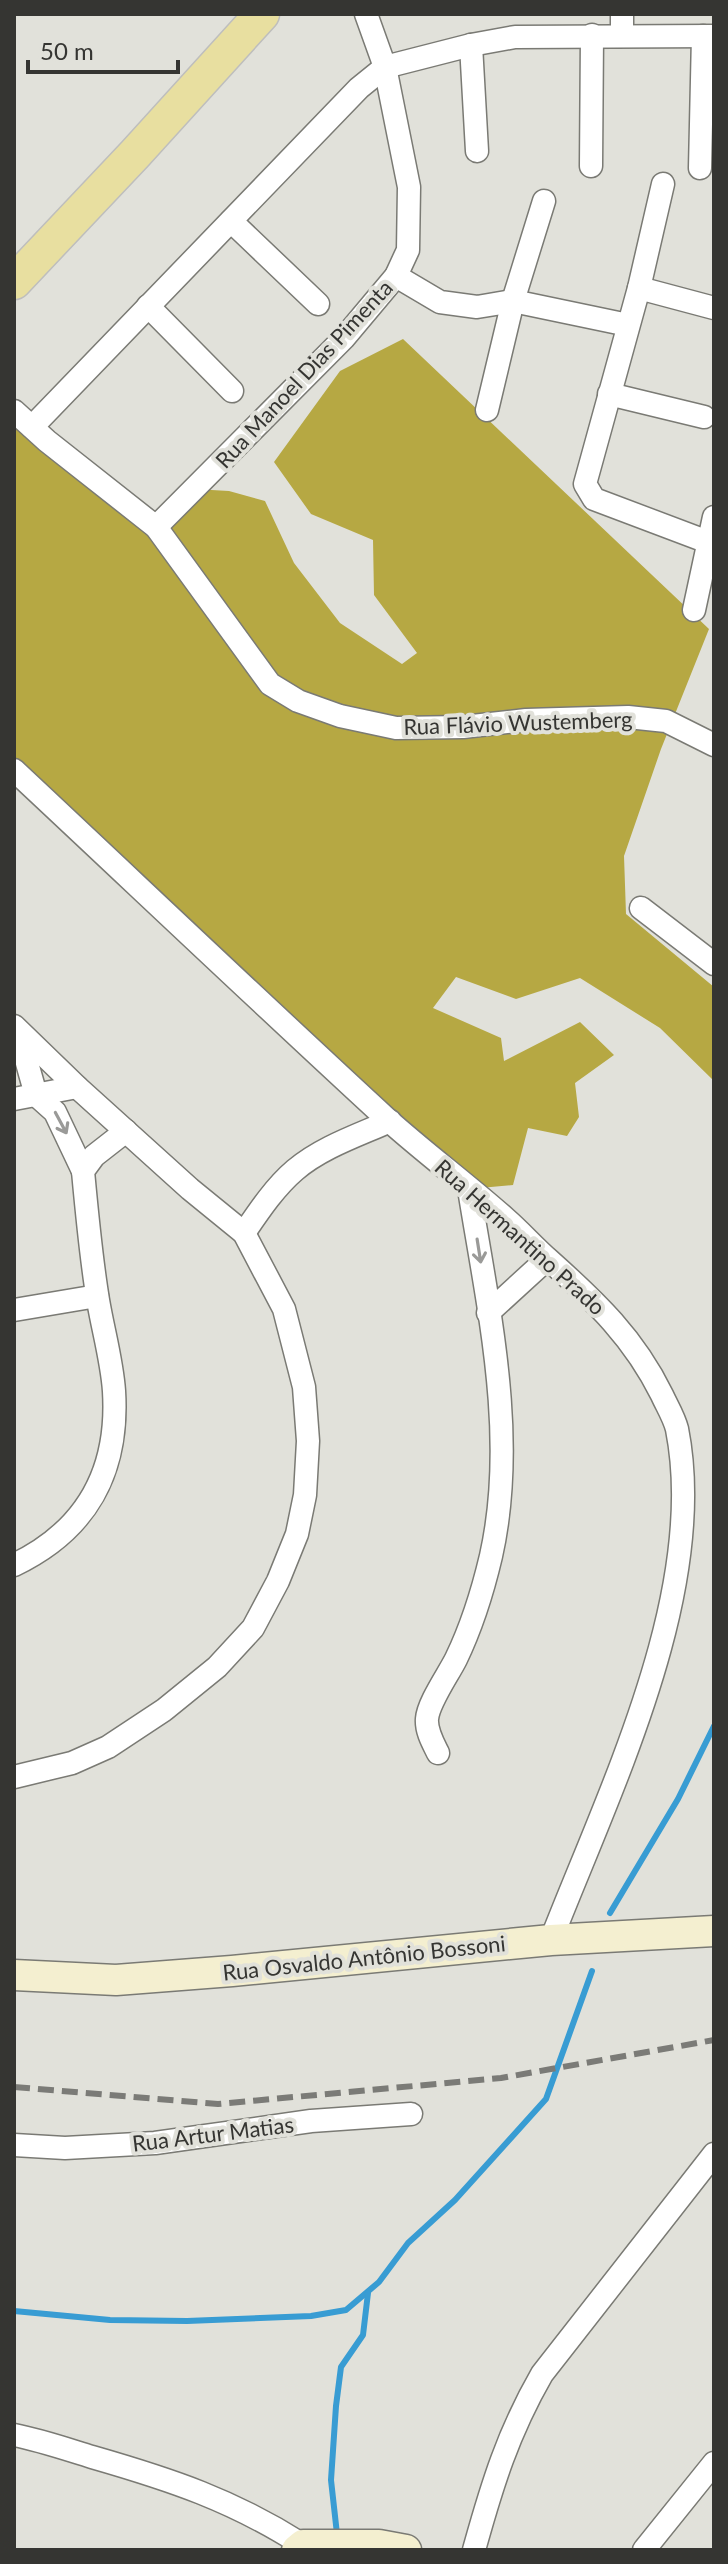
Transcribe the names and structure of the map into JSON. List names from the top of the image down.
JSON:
{
  "streets": {
    "street": [
      "Rua Manoel Dias Pimenta",
      "Rua Flávio Wustemberg",
      "Rua Hermantino Prado",
      "Rua Osvaldo Antônio Bossoni",
      "Rua Artur Matias"
    ]
  },
  "crossings": [
    ["Rua Manoel Dias Pimenta", "Rua Flávio Wustemberg"],
    ["Rua Hermantino Prado", "Rua Osvaldo Antônio Bossoni"]
  ],
  "scale_bar": "50 m"
}
